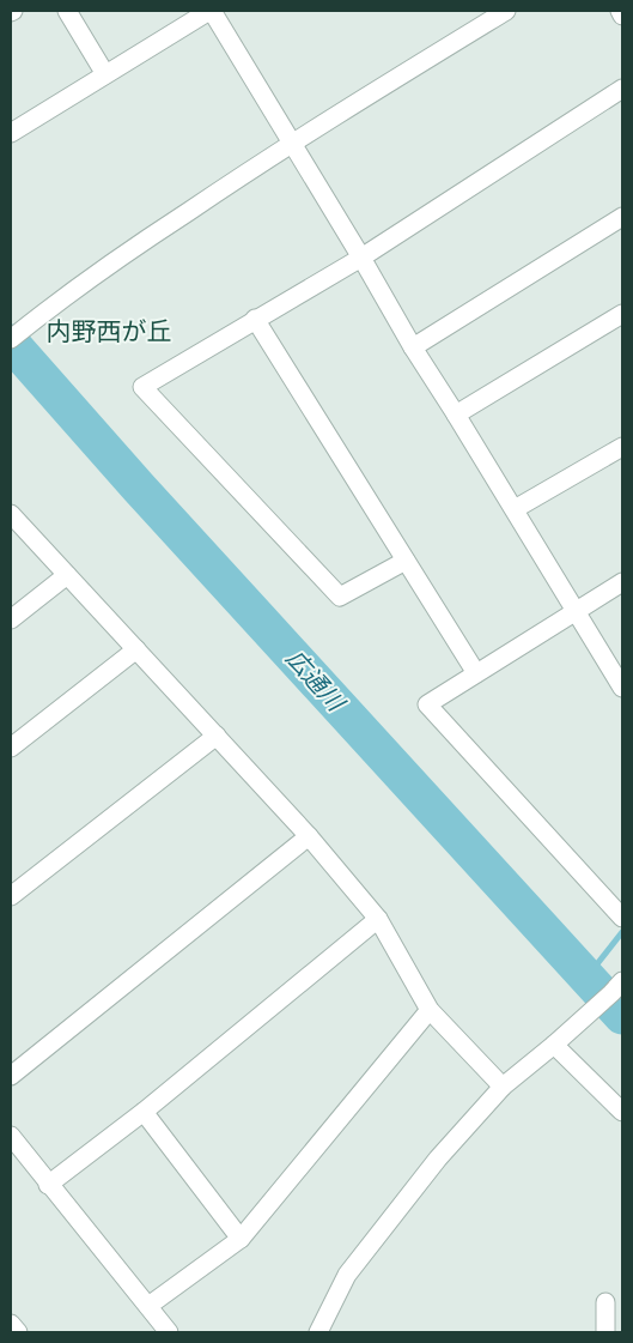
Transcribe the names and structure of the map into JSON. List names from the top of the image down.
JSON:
{
  "districts": ["内野西が丘"],
  "water": ["広通川"]
}
